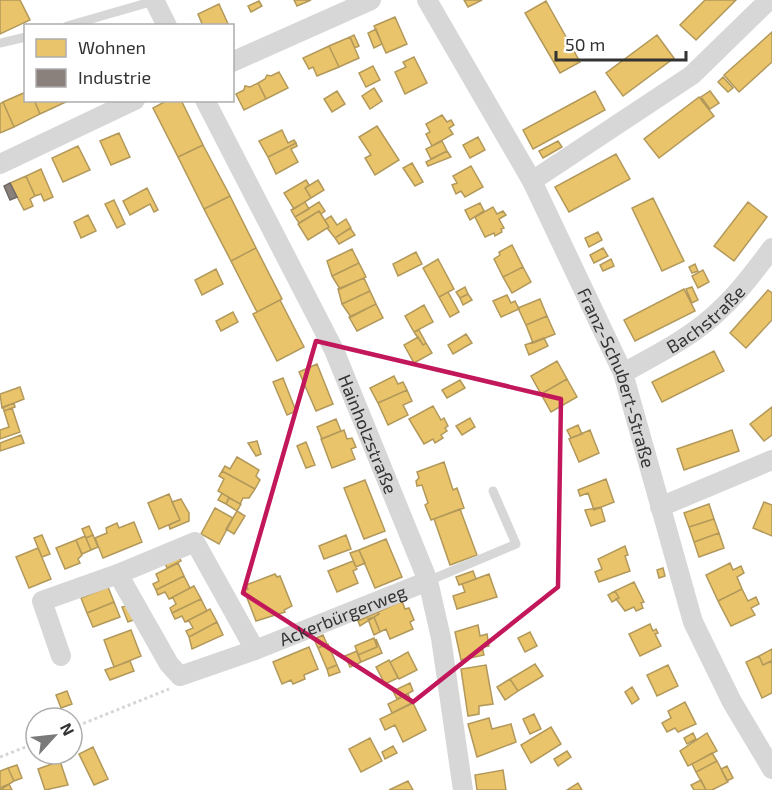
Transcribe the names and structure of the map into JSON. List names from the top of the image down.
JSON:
{
  "streets": {
    "street": [
      "Bachstraße",
      "Franz-Schubert-Straße",
      "Hainholzstraße",
      "Ackerbürgerweg"
    ]
  },
  "crossings": [
    ["Bachstraße", "Franz-Schubert-Straße"],
    ["Hainholzstraße", "Ackerbürgerweg"]
  ],
  "legend": ["Wohnen", "Industrie"],
  "scale_bar": "50 m",
  "north": "top right"
}
